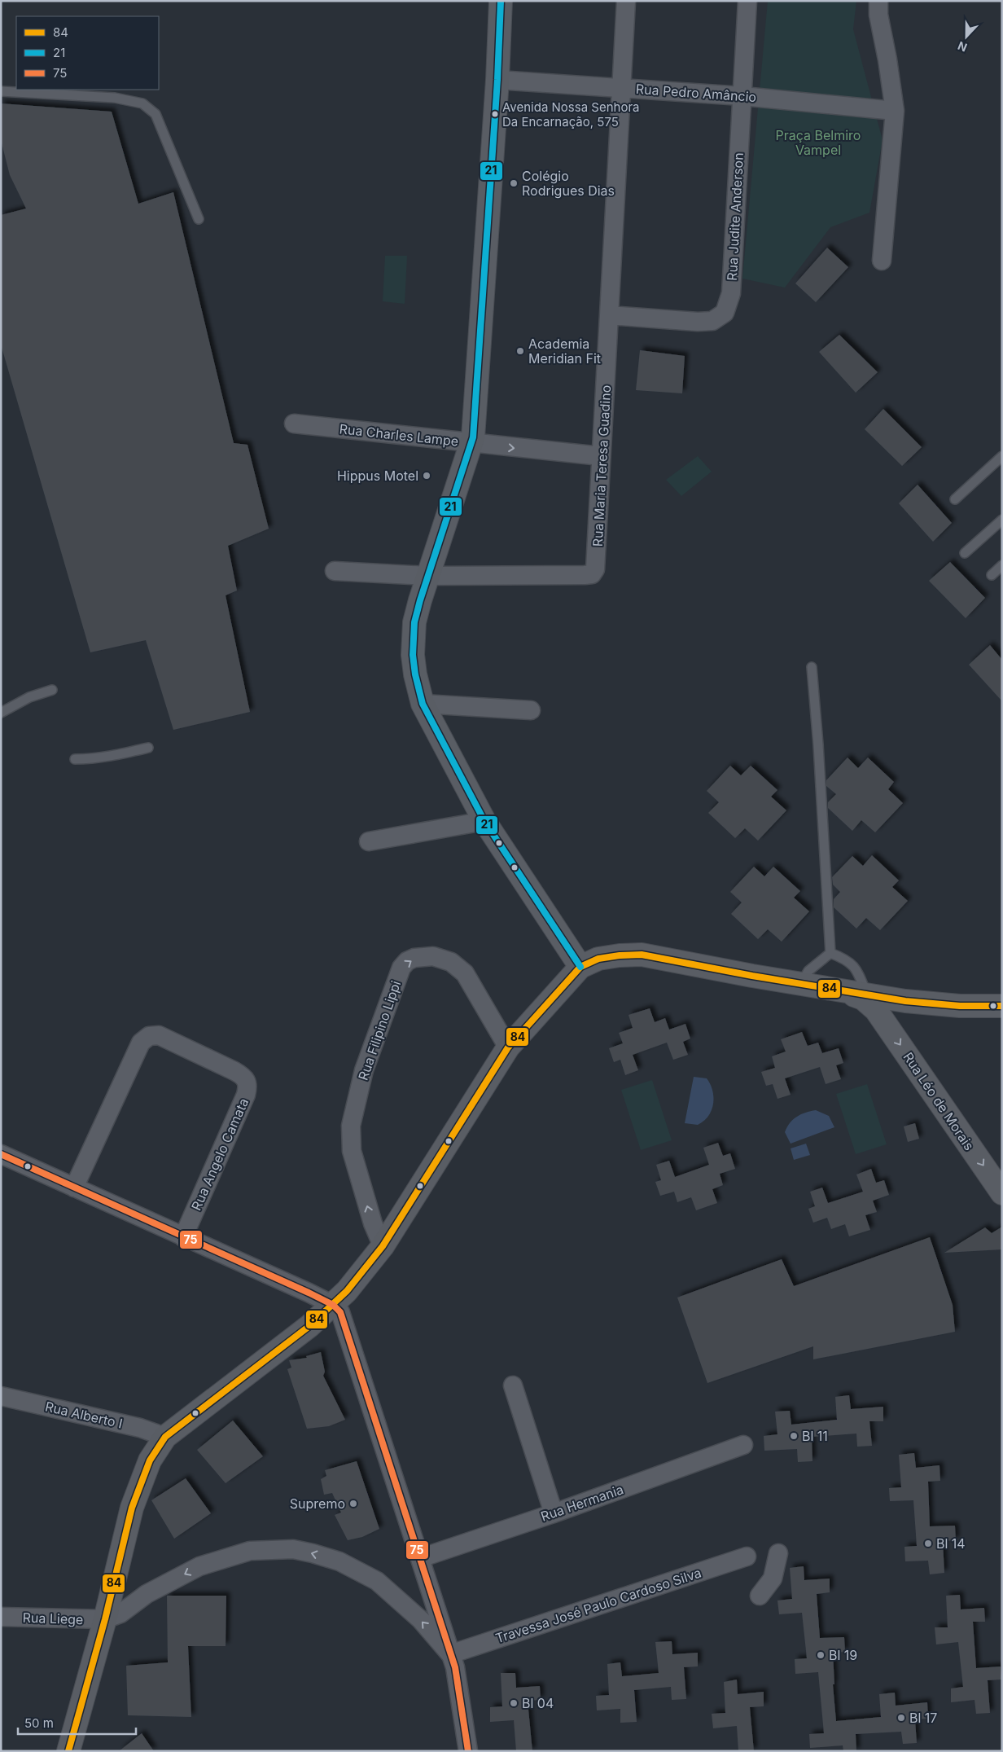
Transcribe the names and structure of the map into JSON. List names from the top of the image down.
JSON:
{
  "streets": {
    "main road": ["Rua Léo de Morais"],
    "street": [
      "Rua Pedro Amâncio",
      "Rua Judite Anderson",
      "Rua Charles Lampe",
      "Rua Maria Teresa Guadino",
      "Rua Filipino Lippi",
      "Rua Angelo Camata",
      "Rua Alberto I",
      "Rua Hermania",
      "Travessa José Paulo Cardoso Silva",
      "Rua Liege"
    ]
  },
  "crossings": [
    ["Rua Pedro Amâncio", "Rua Judite Anderson"],
    ["Rua Pedro Amâncio", "Rua Maria Teresa Guadino"],
    ["Rua Judite Anderson", "Rua Maria Teresa Guadino"],
    ["Rua Charles Lampe", "Rua Maria Teresa Guadino"]
  ],
  "one_way": ["Rua Charles Lampe", "Rua Léo de Morais"],
  "parks": ["Praça Belmiro Vampel"],
  "places": [
    "Avenida Nossa Senhora Da Encarnação, 575",
    "Colégio Rodrigues Dias",
    "Academia Meridian Fit",
    "Hippus Motel",
    "Bl 11",
    "Supremo",
    "Bl 14",
    "Bl 19",
    "Bl 04",
    "Bl 17"
  ],
  "lines": ["transit line 21", "transit line 84", "transit line 75"],
  "legend": ["84", "21", "75"],
  "scale_bar": "50 m",
  "north": "bottom"
}
